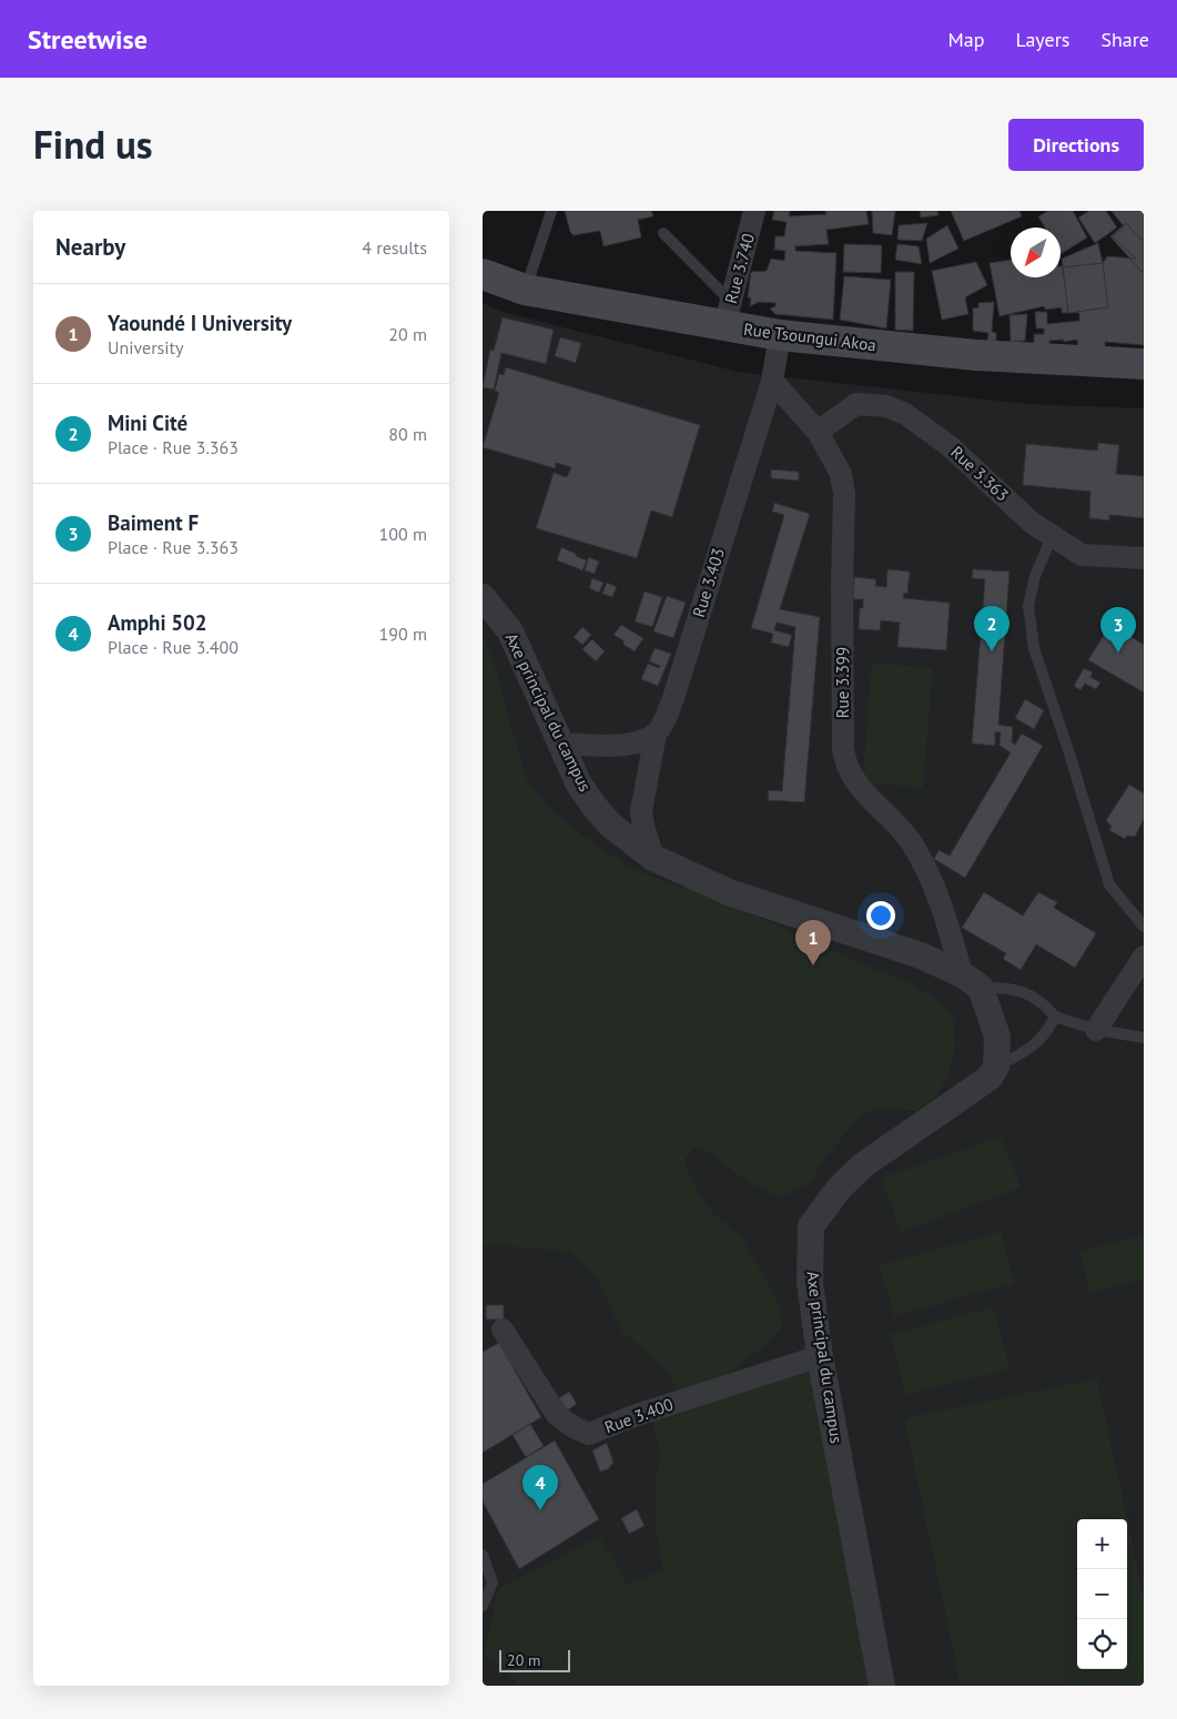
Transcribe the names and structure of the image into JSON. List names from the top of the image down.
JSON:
{
  "streets": {
    "main road": ["Rue Tsoungui Akoa"],
    "street": [
      "Rue 3.740",
      "Rue 3.363",
      "Rue 3.403",
      "Rue 3.399",
      "Axe principal du campus",
      "Rue 3.400"
    ]
  },
  "crossings": [
    ["Rue 3.740", "Rue Tsoungui Akoa"],
    ["Rue Tsoungui Akoa", "Rue 3.403"],
    ["Rue 3.363", "Rue 3.399"],
    ["Rue 3.403", "Rue 3.399"],
    ["Rue 3.403", "Axe principal du campus"],
    ["Rue 3.399", "Axe principal du campus"],
    ["Axe principal du campus", "Rue 3.400"]
  ],
  "scale_bar": "20 m",
  "north": "bottom left",
  "page": {
    "header": "Streetwise",
    "nav": ["Map", "Layers", "Share"],
    "title": "Find us",
    "buttons": "Directions",
    "heading": ["Nearby", "4 results"],
    "list": [
      {
        "mark": "1",
        "name": "Yaoundé I University",
        "note": "University",
        "value": "20 m"
      },
      {
        "mark": "2",
        "name": "Mini Cité",
        "note": "Place · Rue 3.363",
        "value": "80 m"
      },
      {
        "mark": "3",
        "name": "Baiment F",
        "note": "Place · Rue 3.363",
        "value": "100 m"
      },
      {
        "mark": "4",
        "name": "Amphi 502",
        "note": "Place · Rue 3.400",
        "value": "190 m"
      }
    ],
    "pins": [
      "2",
      "3",
      "1",
      "4"
    ],
    "map_buttons": ["+", "−"],
    "scale": "20 m"
  }
}
